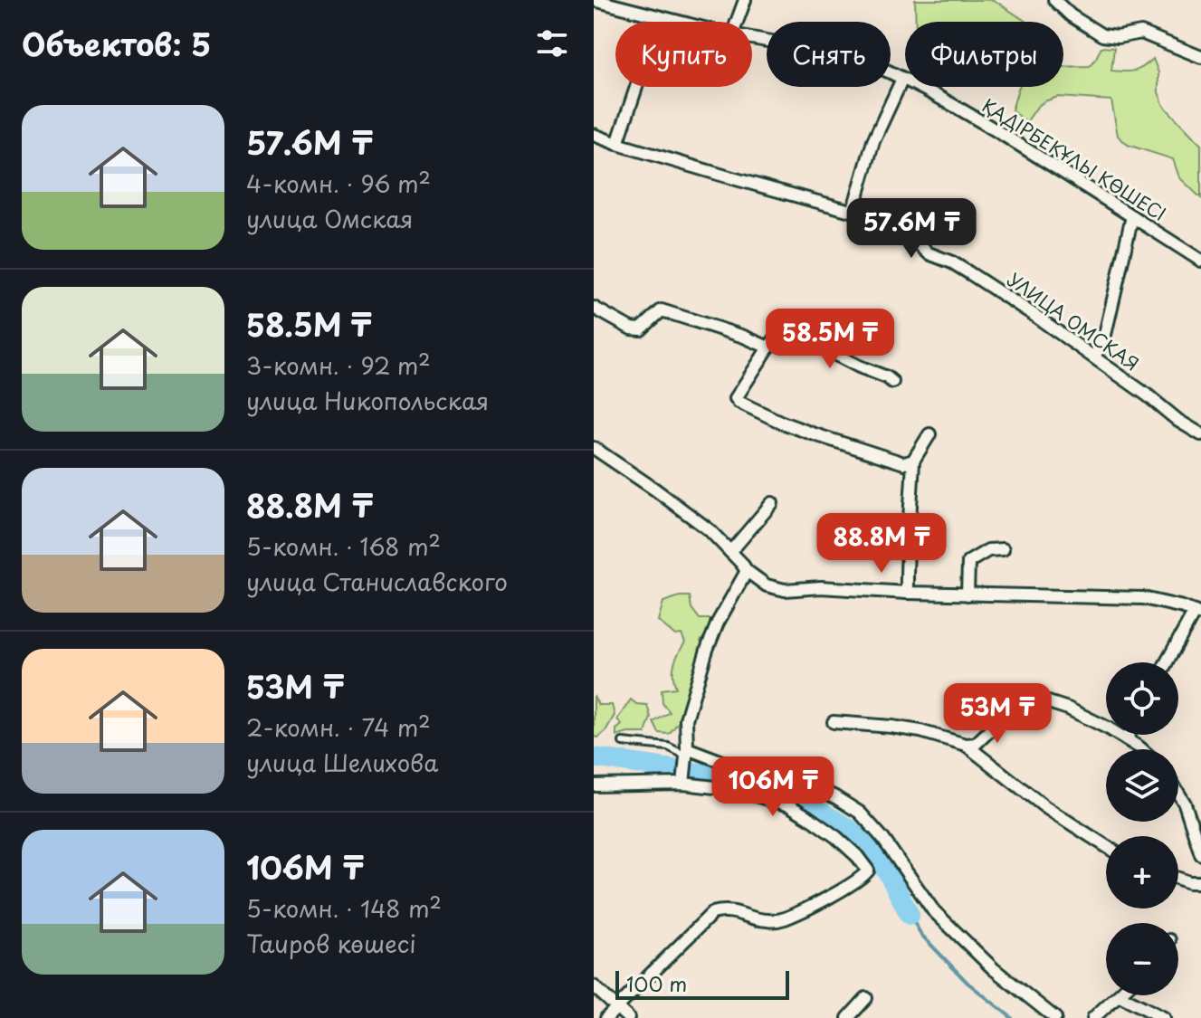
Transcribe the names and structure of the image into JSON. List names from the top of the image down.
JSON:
{
  "streets": {
    "street": ["ҚАДІРБЕКҰЛЫ КӨШЕСІ", "УЛИЦА ОМСКАЯ"]
  },
  "scale_bar": "100 m",
  "page": {
    "heading": "Объектов: 5",
    "chip": ["Купить", "Снять", "Фильтры"],
    "list": [
      {
        "name": "57.6M ₸",
        "note": "4-комн. · 96 m² · улица Омская"
      },
      {
        "name": "58.5M ₸",
        "note": "3-комн. · 92 m² · улица Никопольская"
      },
      {
        "name": "88.8M ₸",
        "note": "5-комн. · 168 m² · улица Станиславского"
      },
      {
        "name": "53M ₸",
        "note": "2-комн. · 74 m² · улица Шелихова"
      },
      {
        "name": "106M ₸",
        "note": "5-комн. · 148 m² · Таиров көшесі"
      }
    ],
    "price": [
      "57.6M ₸",
      "58.5M ₸",
      "88.8M ₸",
      "53M ₸",
      "106M ₸"
    ],
    "map_buttons": ["+", "−"],
    "scale": "100 m"
  }
}
